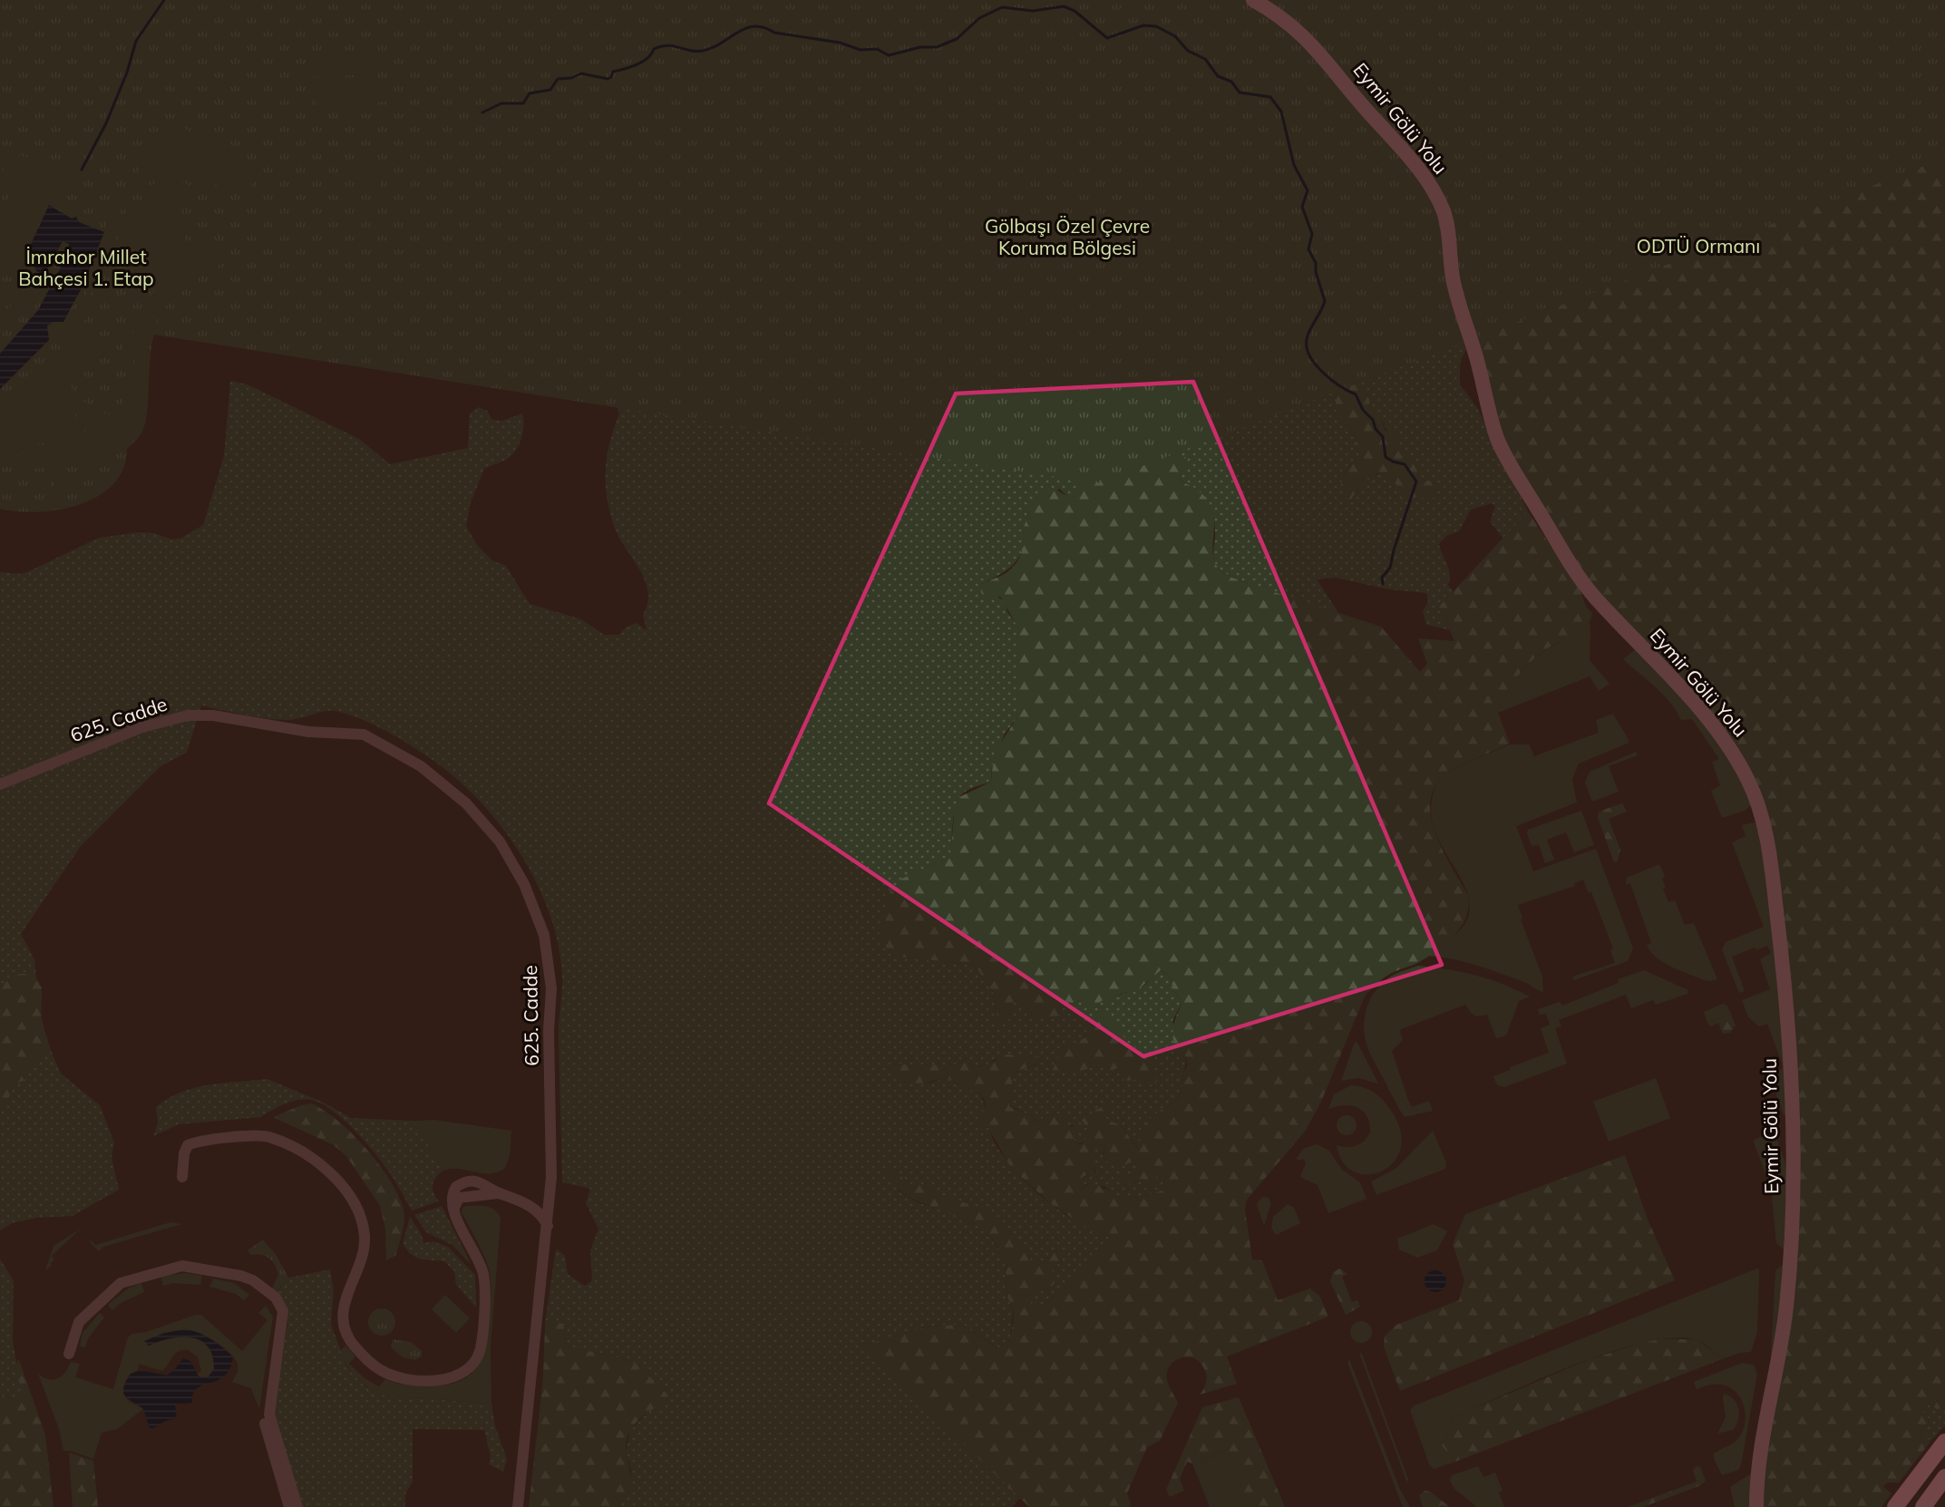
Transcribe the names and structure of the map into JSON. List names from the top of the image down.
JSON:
{
  "streets": {
    "street": ["Eymir Gölü Yolu", "625. Cadde"]
  },
  "parks": ["Gölbaşı Özel Çevre Koruma Bölgesi", "ODTÜ Ormanı", "İmrahor Millet Bahçesi 1. Etap"]
}
